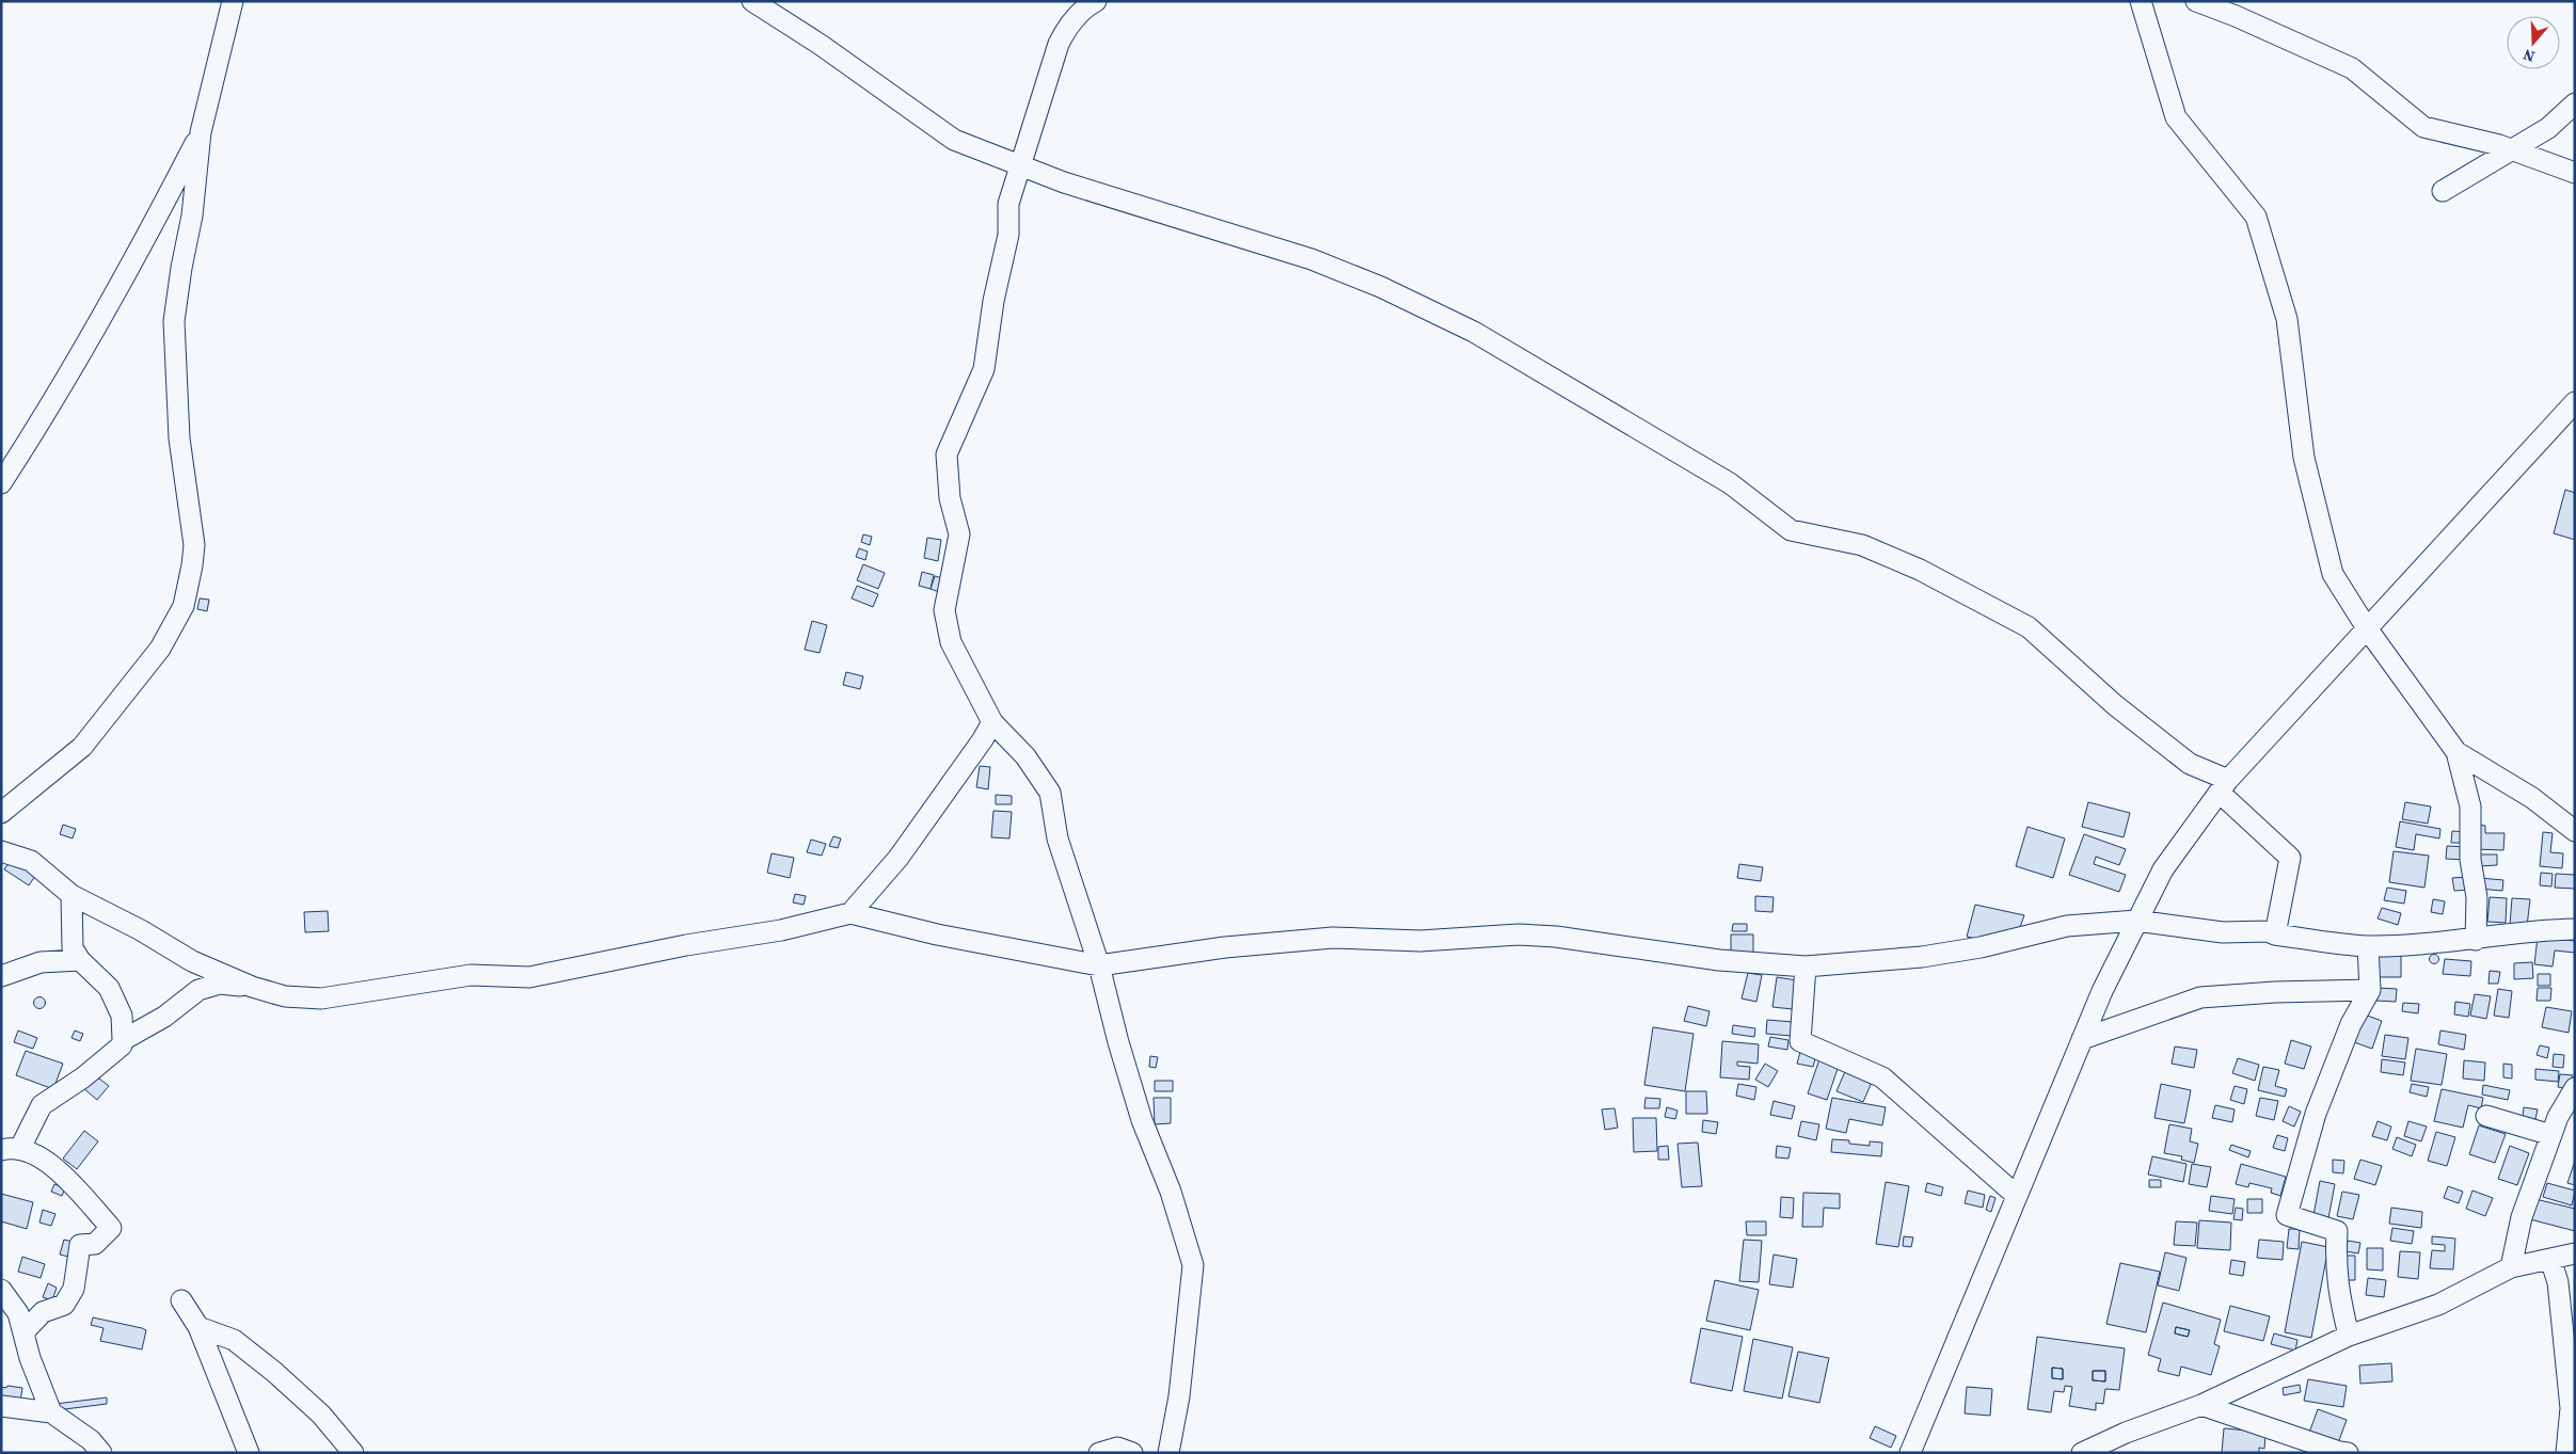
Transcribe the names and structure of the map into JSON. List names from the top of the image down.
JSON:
{
  "north": "bottom"
}
